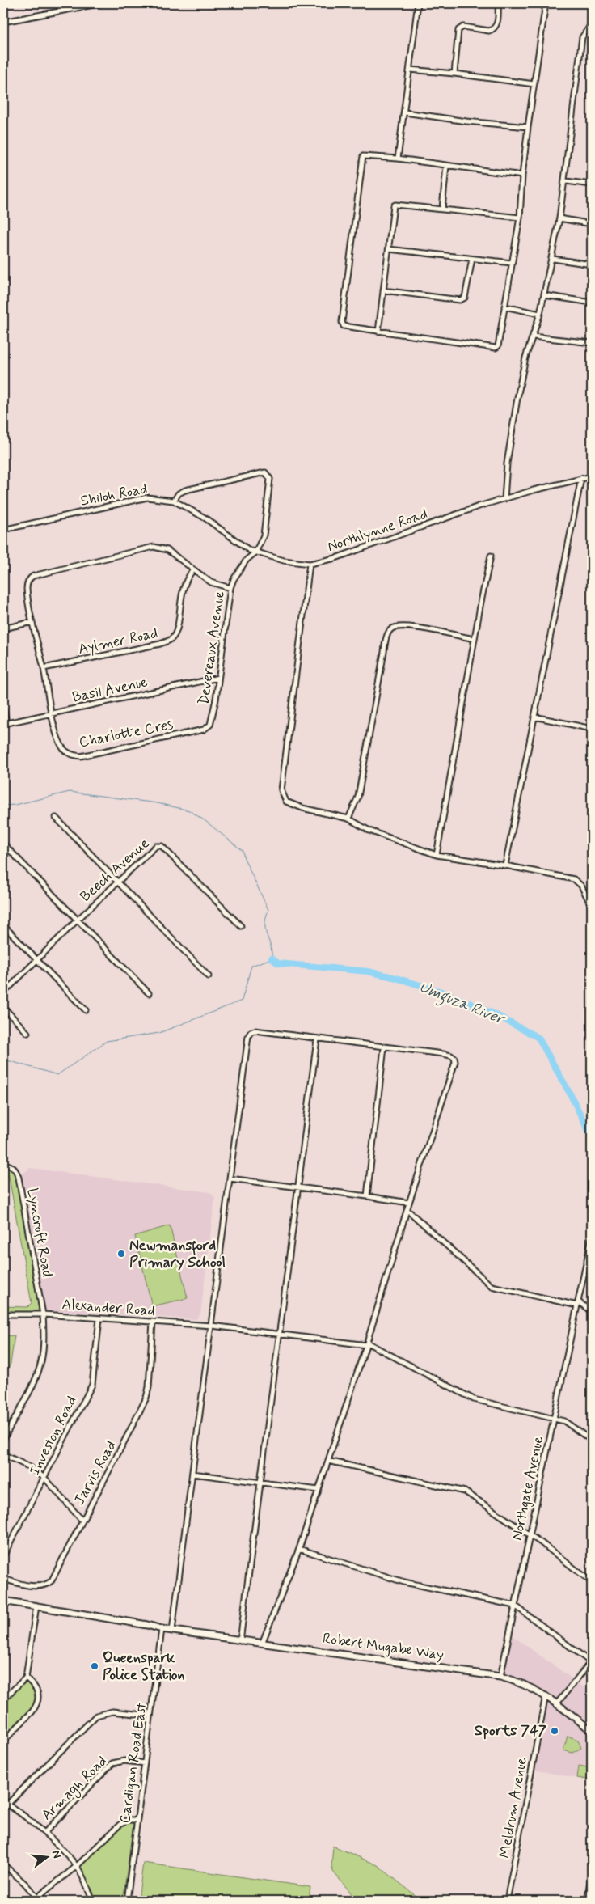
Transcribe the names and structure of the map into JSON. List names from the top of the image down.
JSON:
{
  "streets": {
    "main road": ["Robert Mugabe Way"],
    "street": [
      "Shiloh Road",
      "Northlynne Road",
      "Aylmer Road",
      "Devereaux Avenue",
      "Basil Avenue",
      "Charlotte Cres",
      "Beech Avenue",
      "Lyncroft Road",
      "Alexander Road",
      "Investon Road",
      "Jarvis Road",
      "Northgate Avenue",
      "Cardigan Road East",
      "Armagh Road",
      "Meldrum Avenue"
    ]
  },
  "crossings": [
    ["Shiloh Road", "Northlynne Road"],
    ["Shiloh Road", "Devereaux Avenue"],
    ["Northlynne Road", "Devereaux Avenue"],
    ["Aylmer Road", "Charlotte Cres"],
    ["Devereaux Avenue", "Basil Avenue"],
    ["Devereaux Avenue", "Charlotte Cres"],
    ["Basil Avenue", "Charlotte Cres"],
    ["Lyncroft Road", "Alexander Road"],
    ["Alexander Road", "Investon Road"],
    ["Alexander Road", "Jarvis Road"],
    ["Northgate Avenue", "Robert Mugabe Way"],
    ["Robert Mugabe Way", "Cardigan Road East"],
    ["Robert Mugabe Way", "Meldrum Avenue"],
    ["Cardigan Road East", "Armagh Road"]
  ],
  "water": ["Umguza River"],
  "places": ["Newmansford Primary School", "Queenspark Police Station", "Sports 747"],
  "north": "right"
}
